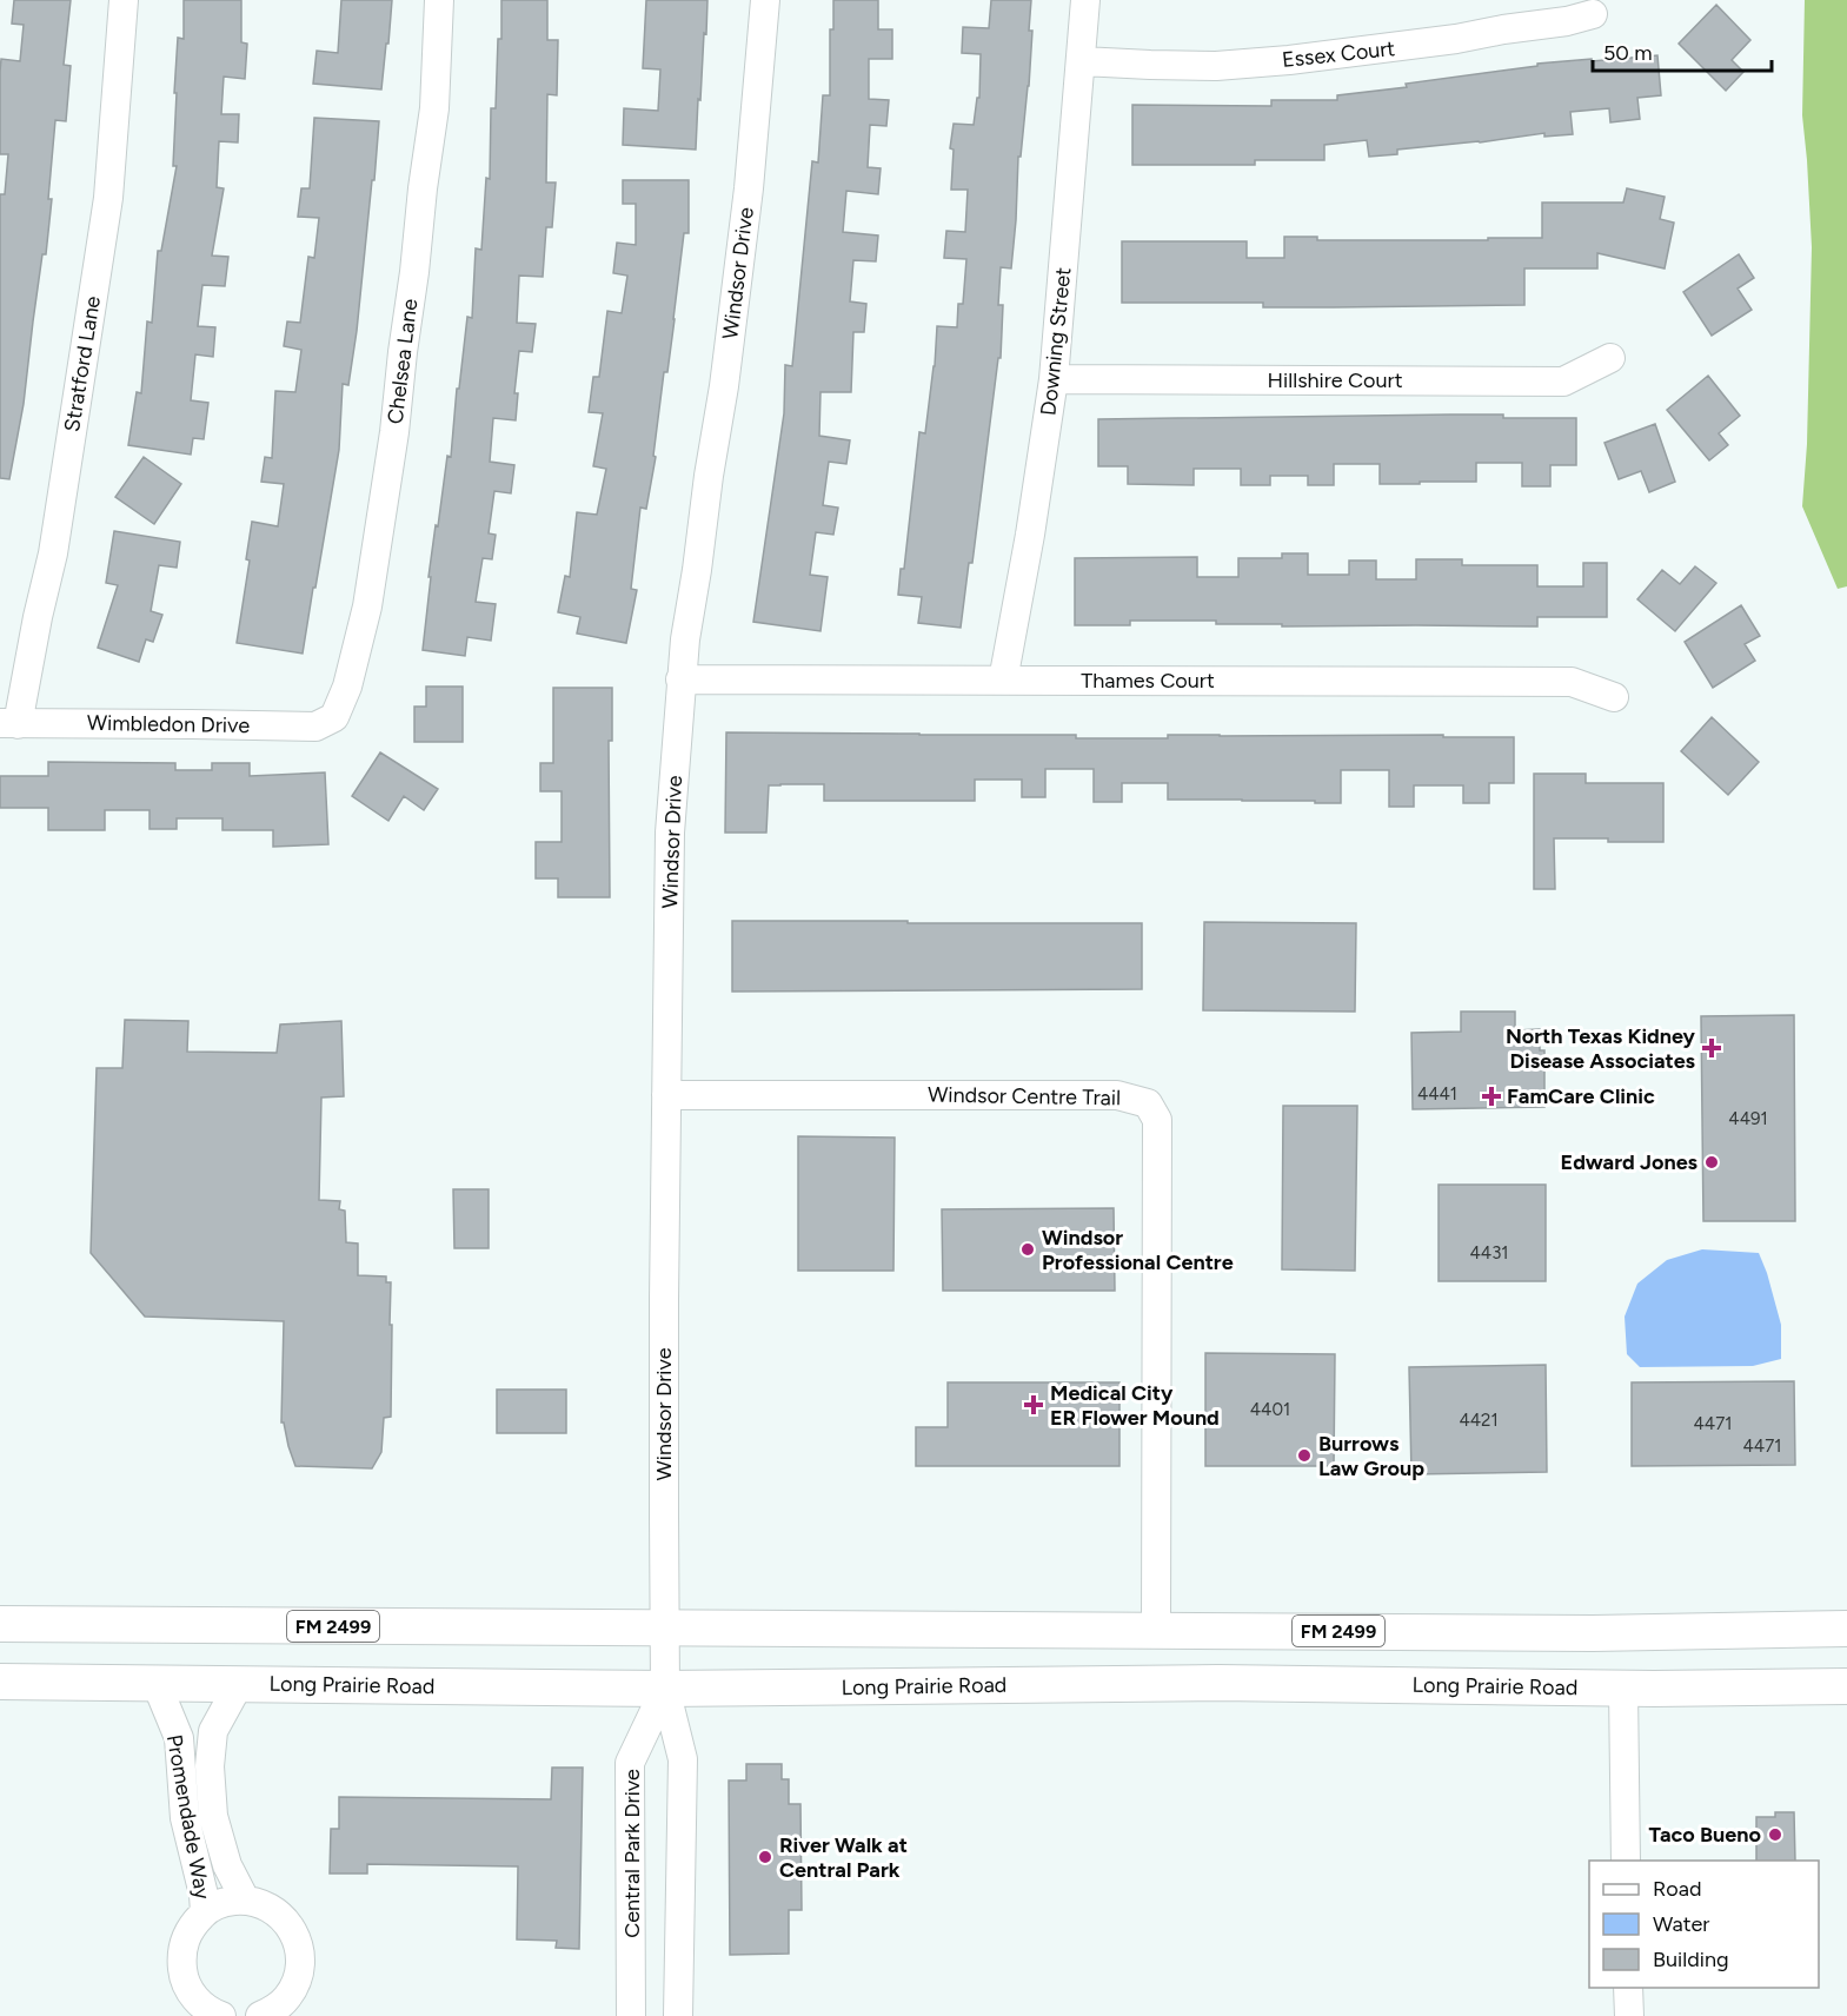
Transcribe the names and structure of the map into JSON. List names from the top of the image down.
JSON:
{
  "streets": {
    "main road": ["FM 2499", "Long Prairie Road"],
    "street": [
      "Essex Court",
      "Windsor Drive",
      "Downing Street",
      "Chelsea Lane",
      "Stratford Lane",
      "Hillshire Court",
      "Thames Court",
      "Wimbledon Drive",
      "Windsor Centre Trail",
      "Promendade Way",
      "Central Park Drive"
    ]
  },
  "crossings": [
    ["Essex Court", "Downing Street"],
    ["Windsor Drive", "Thames Court"],
    ["Windsor Drive", "Windsor Centre Trail"],
    ["Windsor Drive", "FM 2499"],
    ["Windsor Drive", "Long Prairie Road"],
    ["Windsor Drive", "Central Park Drive"],
    ["Downing Street", "Hillshire Court"],
    ["Downing Street", "Thames Court"],
    ["Chelsea Lane", "Wimbledon Drive"],
    ["Stratford Lane", "Wimbledon Drive"],
    ["Windsor Centre Trail", "FM 2499"],
    ["Long Prairie Road", "Promendade Way"],
    ["Long Prairie Road", "Central Park Drive"]
  ],
  "places": {
    "health": ["North Texas Kidney Disease Associates", "FamCare Clinic", "Medical City ER Flower Mound"],
    "other": [
      "Edward Jones",
      "Windsor Professional Centre",
      "Burrows Law Group",
      "Taco Bueno",
      "River Walk at Central Park"
    ]
  },
  "house_numbers": [
    "4441",
    "4491",
    "4431",
    "4401",
    "4421",
    "4471",
    "4471"
  ],
  "legend": ["Road", "Water", "Building"],
  "scale_bar": "50 m"
}
